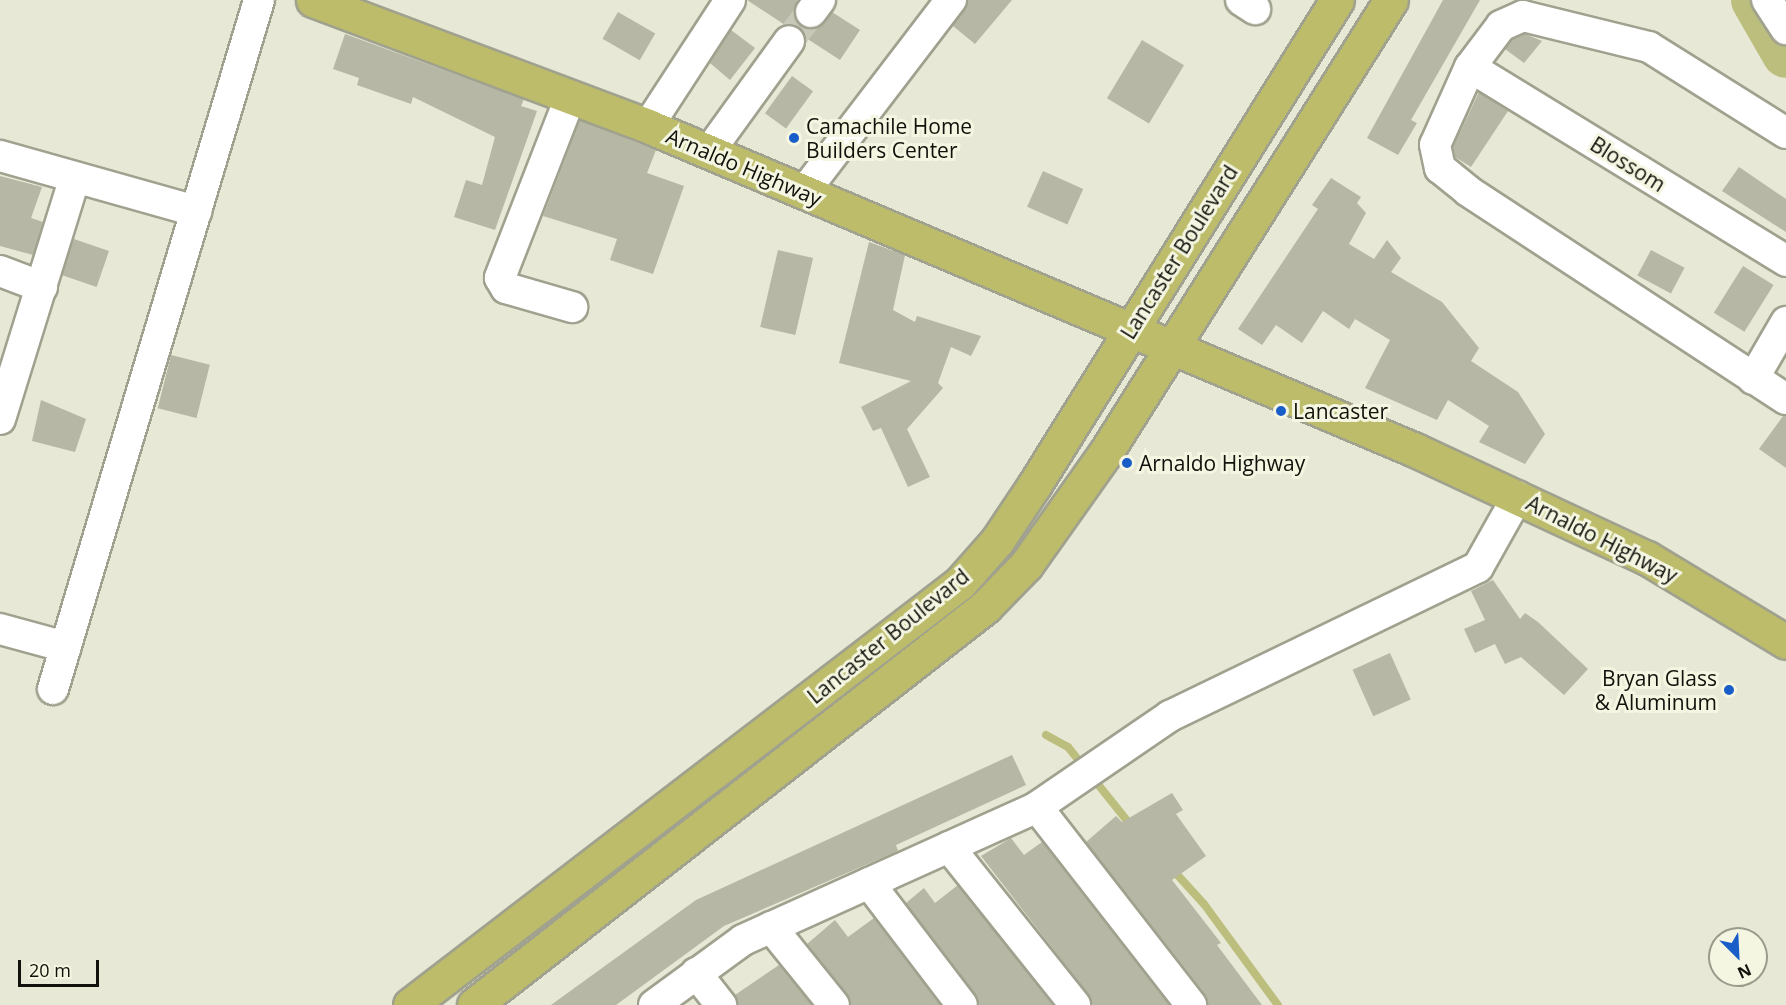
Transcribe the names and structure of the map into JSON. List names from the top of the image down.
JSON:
{
  "streets": {
    "main road": ["Arnaldo Highway", "Lancaster Boulevard"],
    "street": ["Blossom"]
  },
  "crossings": [
    ["Arnaldo Highway", "Lancaster Boulevard"]
  ],
  "places": [
    "Camachile Home Builders Center",
    "Lancaster",
    "Arnaldo Highway",
    "Bryan Glass & Aluminum"
  ],
  "scale_bar": "20 m",
  "north": "bottom right"
}
